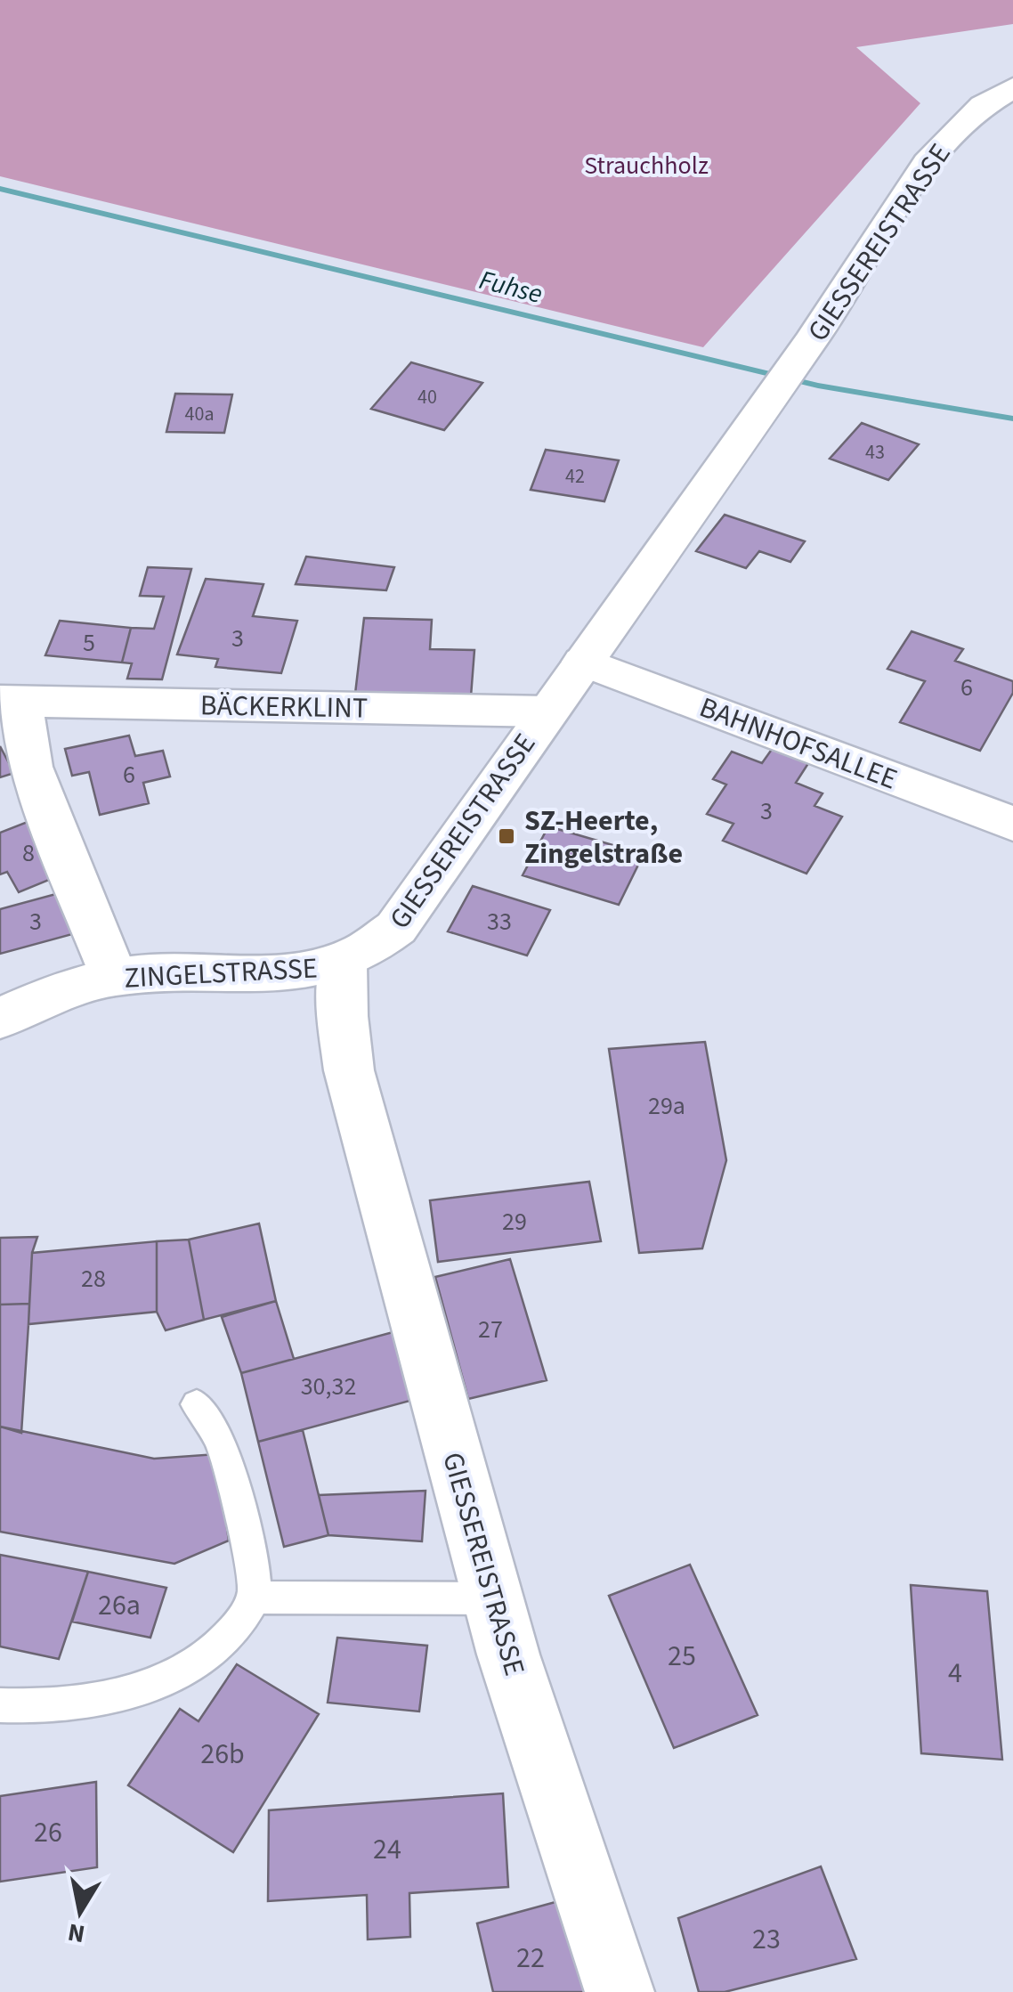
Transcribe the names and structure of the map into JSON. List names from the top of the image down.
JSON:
{
  "streets": {
    "street": [
      "GIESSEREISTRASSE",
      "BÄCKERKLINT",
      "BAHNHOFSALLEE",
      "ZINGELSTRASSE"
    ]
  },
  "crossings": [
    ["GIESSEREISTRASSE", "BÄCKERKLINT"],
    ["GIESSEREISTRASSE", "BAHNHOFSALLEE"],
    ["GIESSEREISTRASSE", "ZINGELSTRASSE"],
    ["BÄCKERKLINT", "ZINGELSTRASSE"]
  ],
  "water": ["Fuhse"],
  "parks": ["Strauchholz"],
  "places": {
    "transit": ["SZ-Heerte, Zingelstraße"]
  },
  "house_numbers": [
    "40",
    "40a",
    "43",
    "42",
    "3",
    "5",
    "6",
    "6",
    "3",
    "8",
    "3",
    "33",
    "29a",
    "29",
    "28",
    "27",
    "30,32",
    "26a",
    "25",
    "4",
    "26b",
    "26",
    "24",
    "23",
    "22"
  ],
  "north": "bottom"
}
